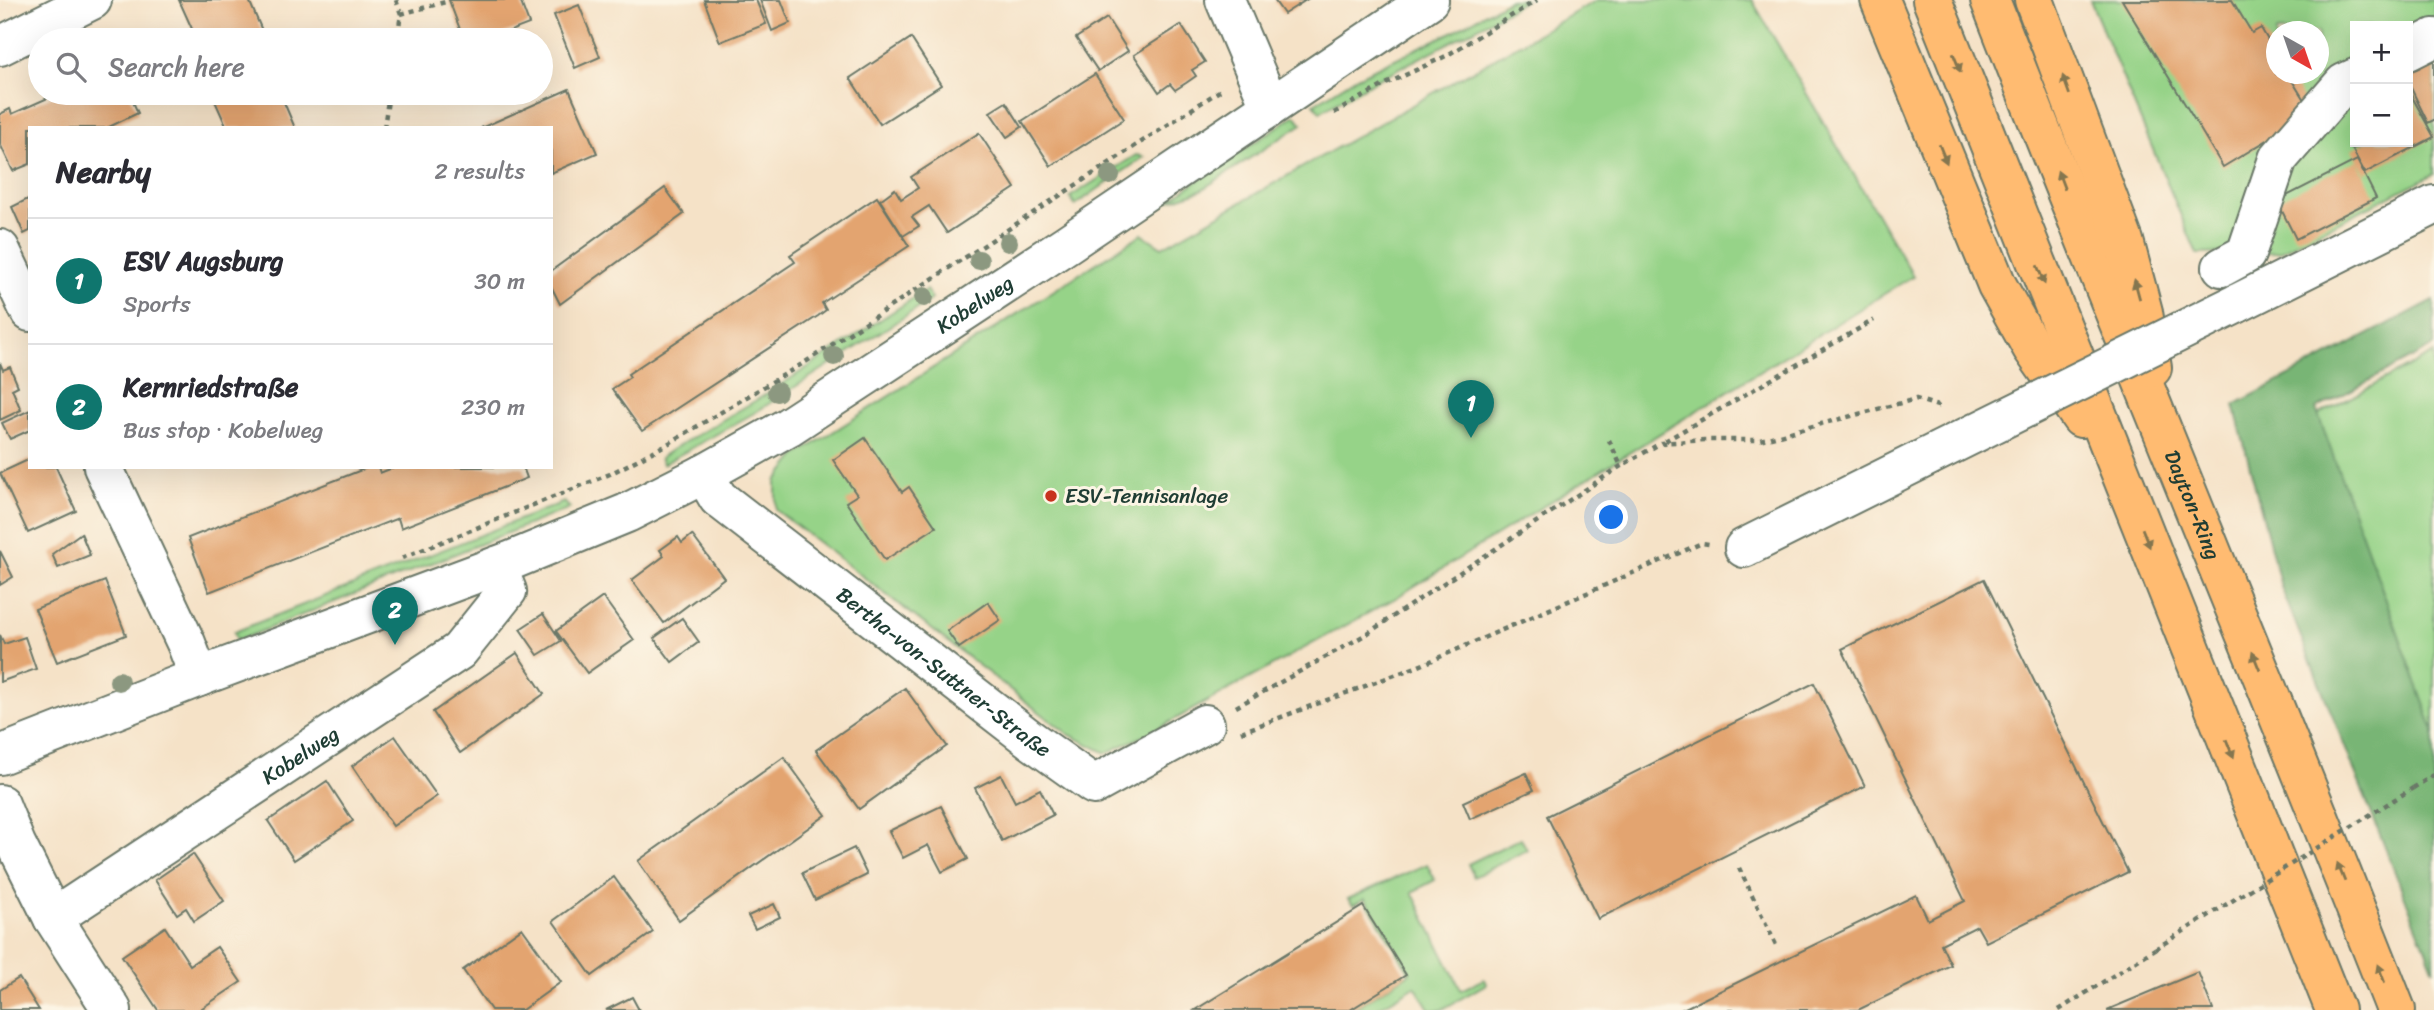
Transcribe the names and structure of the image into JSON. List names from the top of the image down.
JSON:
{
  "streets": {
    "highway": ["Dayton-Ring"],
    "street": ["Kobelweg", "Bertha-von-Suttner-Straße"]
  },
  "crossings": [
    ["Kobelweg", "Bertha-von-Suttner-Straße"]
  ],
  "places": ["ESV-Tennisanlage"],
  "north": "bottom right",
  "page": {
    "map_buttons": ["+", "−"],
    "search": "Search here",
    "heading": ["Nearby", "2 results"],
    "list": [
      {
        "mark": "1",
        "name": "ESV Augsburg",
        "note": "Sports",
        "value": "30 m"
      },
      {
        "mark": "2",
        "name": "Kernriedstraße",
        "note": "Bus stop · Kobelweg",
        "value": "230 m"
      }
    ],
    "pins": ["1", "2"]
  }
}
